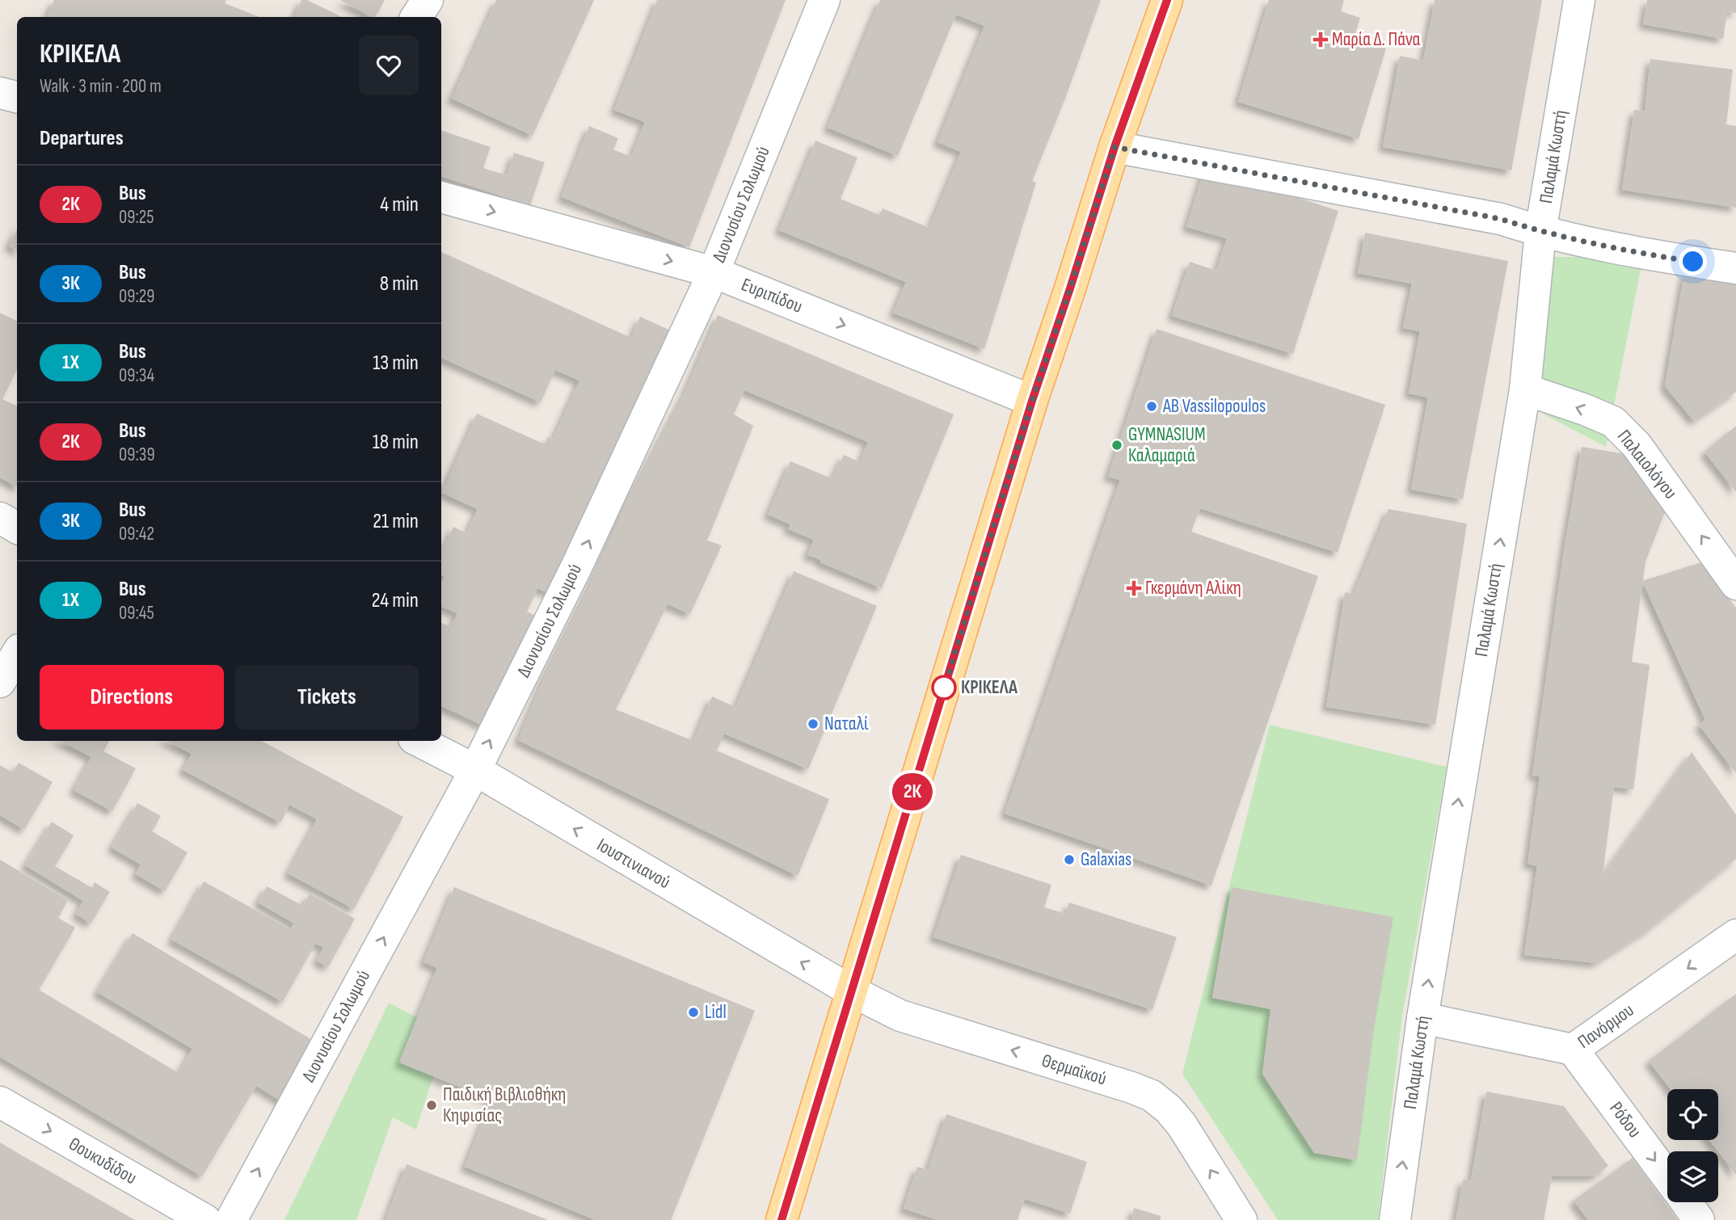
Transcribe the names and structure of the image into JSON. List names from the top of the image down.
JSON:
{
  "streets": {
    "street": [
      "Παλαμά Κωστή",
      "Διονυσίου Σολωμού",
      "Ευριπίδου",
      "Παλαιολόγου",
      "Ιουστινιανού",
      "Πανόρμου",
      "Θερμαϊκού",
      "Ρόδου",
      "Θουκυδίδου"
    ]
  },
  "crossings": [
    ["Παλαμά Κωστή", "Παλαιολόγου"],
    ["Παλαμά Κωστή", "Πανόρμου"],
    ["Διονυσίου Σολωμού", "Ευριπίδου"],
    ["Διονυσίου Σολωμού", "Ιουστινιανού"],
    ["Ιουστινιανού", "Θερμαϊκού"],
    ["Πανόρμου", "Ρόδου"]
  ],
  "one_way": [
    "Παλαμά Κωστή",
    "Διονυσίου Σολωμού",
    "Ευριπίδου",
    "Παλαιολόγου",
    "Ιουστινιανού",
    "Πανόρμου",
    "Θερμαϊκού",
    "Ρόδου",
    "Θουκυδίδου"
  ],
  "places": {
    "health": ["Μαρία Δ. Πάνα", "Γκερμάνη Αλίκη"],
    "other": [
      "AB Vassilopoulos",
      "GYMNASIUM Καλαμαριά",
      "ΚΡΙΚΕΛΑ",
      "Ναταλί",
      "Galaxias",
      "Lidl",
      "Παιδική Βιβλιοθήκη Κηφισίας"
    ]
  },
  "lines": ["bus line 2Κ"],
  "page": {
    "on_map": "2Κ",
    "heading": [
      ["ΚΡΙΚΕΛΑ", "Walk · 3 min · 200 m"],
      "Departures"
    ],
    "list": [
      {
        "mark": "2Κ",
        "name": "Bus",
        "note": "09:25",
        "value": "4 min"
      },
      {
        "mark": "3Κ",
        "name": "Bus",
        "note": "09:29",
        "value": "8 min"
      },
      {
        "mark": "1Χ",
        "name": "Bus",
        "note": "09:34",
        "value": "13 min"
      },
      {
        "mark": "2Κ",
        "name": "Bus",
        "note": "09:39",
        "value": "18 min"
      },
      {
        "mark": "3Κ",
        "name": "Bus",
        "note": "09:42",
        "value": "21 min"
      },
      {
        "mark": "1Χ",
        "name": "Bus",
        "note": "09:45",
        "value": "24 min"
      }
    ],
    "buttons": ["Directions", "Tickets"]
  }
}
